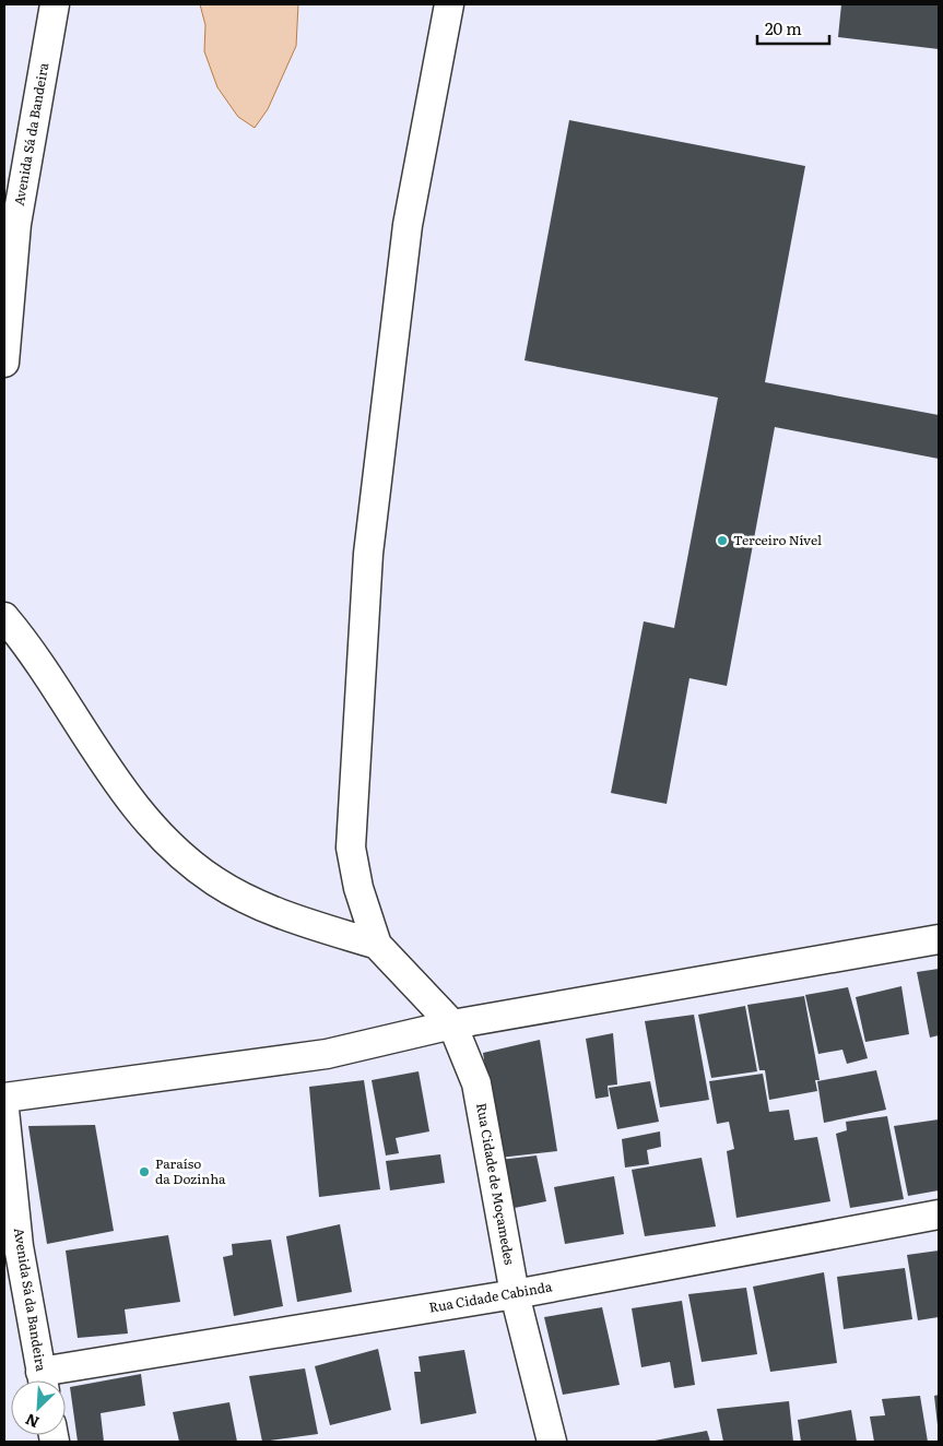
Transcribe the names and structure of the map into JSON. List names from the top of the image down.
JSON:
{
  "streets": {
    "street": ["Avenida Sá da Bandeira", "Rua Cidade de Moçamedes", "Rua Cidade Cabinda"]
  },
  "crossings": [
    ["Rua Cidade de Moçamedes", "Rua Cidade Cabinda"]
  ],
  "places": ["Terceiro Nível", "Paraíso da Dozinha"],
  "scale_bar": "20 m",
  "north": "bottom left"
}
